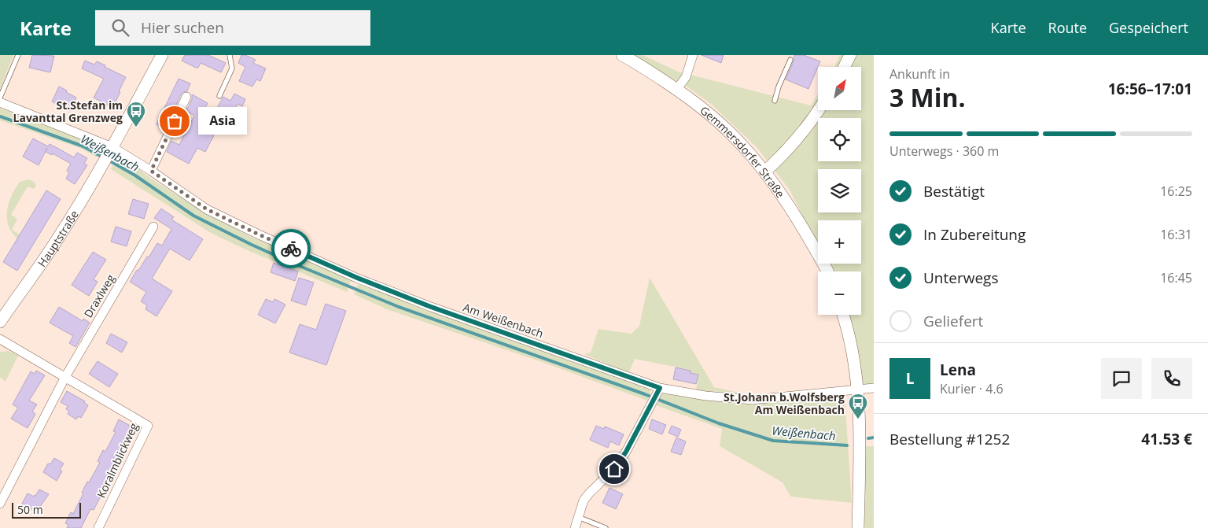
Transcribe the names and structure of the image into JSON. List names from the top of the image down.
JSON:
{
  "streets": {
    "main road": ["Gemmersdorfer Straße", "Hauptstraße"],
    "street": ["Draxlweg", "Am Weißenbach", "Koralmblickweg"]
  },
  "crossings": [
    ["Hauptstraße", "Am Weißenbach"],
    ["Draxlweg", "Koralmblickweg"]
  ],
  "water": ["Weißenbach"],
  "places": {
    "other": ["Asia"],
    "bus stop": ["St.Stefan im Lavanttal Grenzweg", "St.Johann b.Wolfsberg Am Weißenbach"]
  },
  "scale_bar": "50 m",
  "north": "top right",
  "page": {
    "header": "Karte",
    "search": "Hier suchen",
    "nav": ["Karte", "Route", "Gespeichert"],
    "heading": ["3 Min.", "Ankunft in", "16:56–17:01"],
    "panel": [
      "Lena",
      "Kurier · 4.6",
      "Bestellung #1252",
      "41.53 €"
    ],
    "map_buttons": ["+", "−"],
    "bubble": "Asia",
    "bar": "Unterwegs · 360 m",
    "list": [
      ["Bestätigt", "16:25"],
      ["In Zubereitung", "16:31"],
      ["Unterwegs", "16:45"],
      "Geliefert"
    ],
    "round": "L",
    "scale": "50 m"
  }
}
